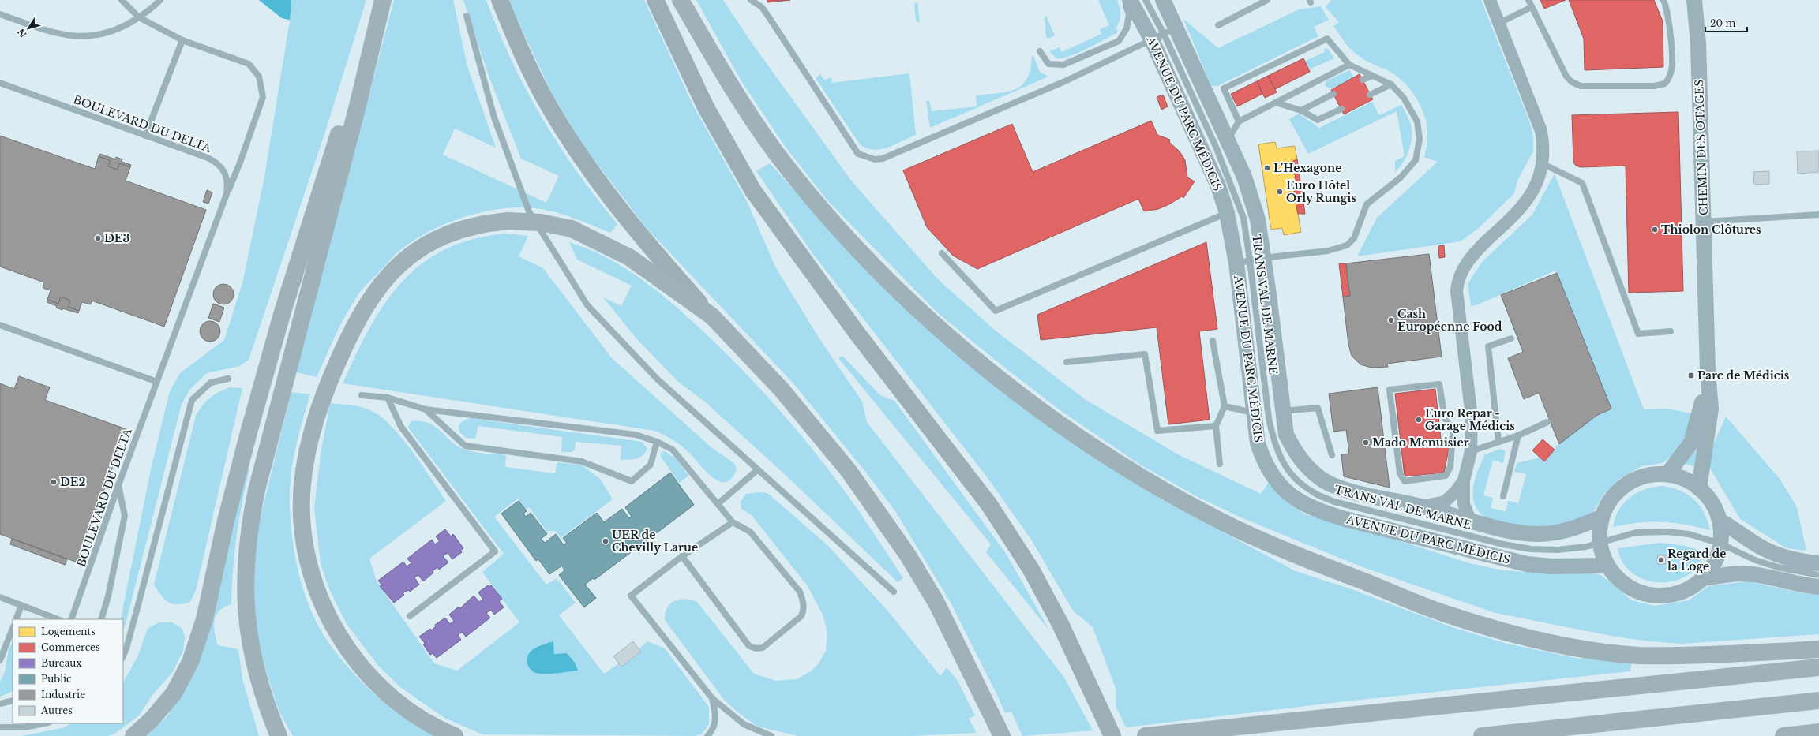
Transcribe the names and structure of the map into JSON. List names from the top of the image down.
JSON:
{
  "streets": {
    "street": ["AVENUE DU PARC MÉDICIS", "CHEMIN DES OTAGES"],
    "lane": ["BOULEVARD DU DELTA", "TRANS VAL DE MARNE"]
  },
  "crossings": [
    ["AVENUE DU PARC MÉDICIS", "TRANS VAL DE MARNE"]
  ],
  "places": {
    "other": [
      "L'Hexagone",
      "Euro Hôtel Orly Rungis",
      "Thiolon Clôtures",
      "DE3",
      "Cash Européenne Food",
      "Euro Repar - Garage Médicis",
      "Mado Menuisier",
      "DE2",
      "UER de Chevilly Larue",
      "Regard de la Loge"
    ],
    "transit": ["Parc de Médicis"]
  },
  "legend": [
    "Logements",
    "Commerces",
    "Bureaux",
    "Public",
    "Industrie",
    "Autres"
  ],
  "scale_bar": "20 m",
  "north": "bottom left"
}
